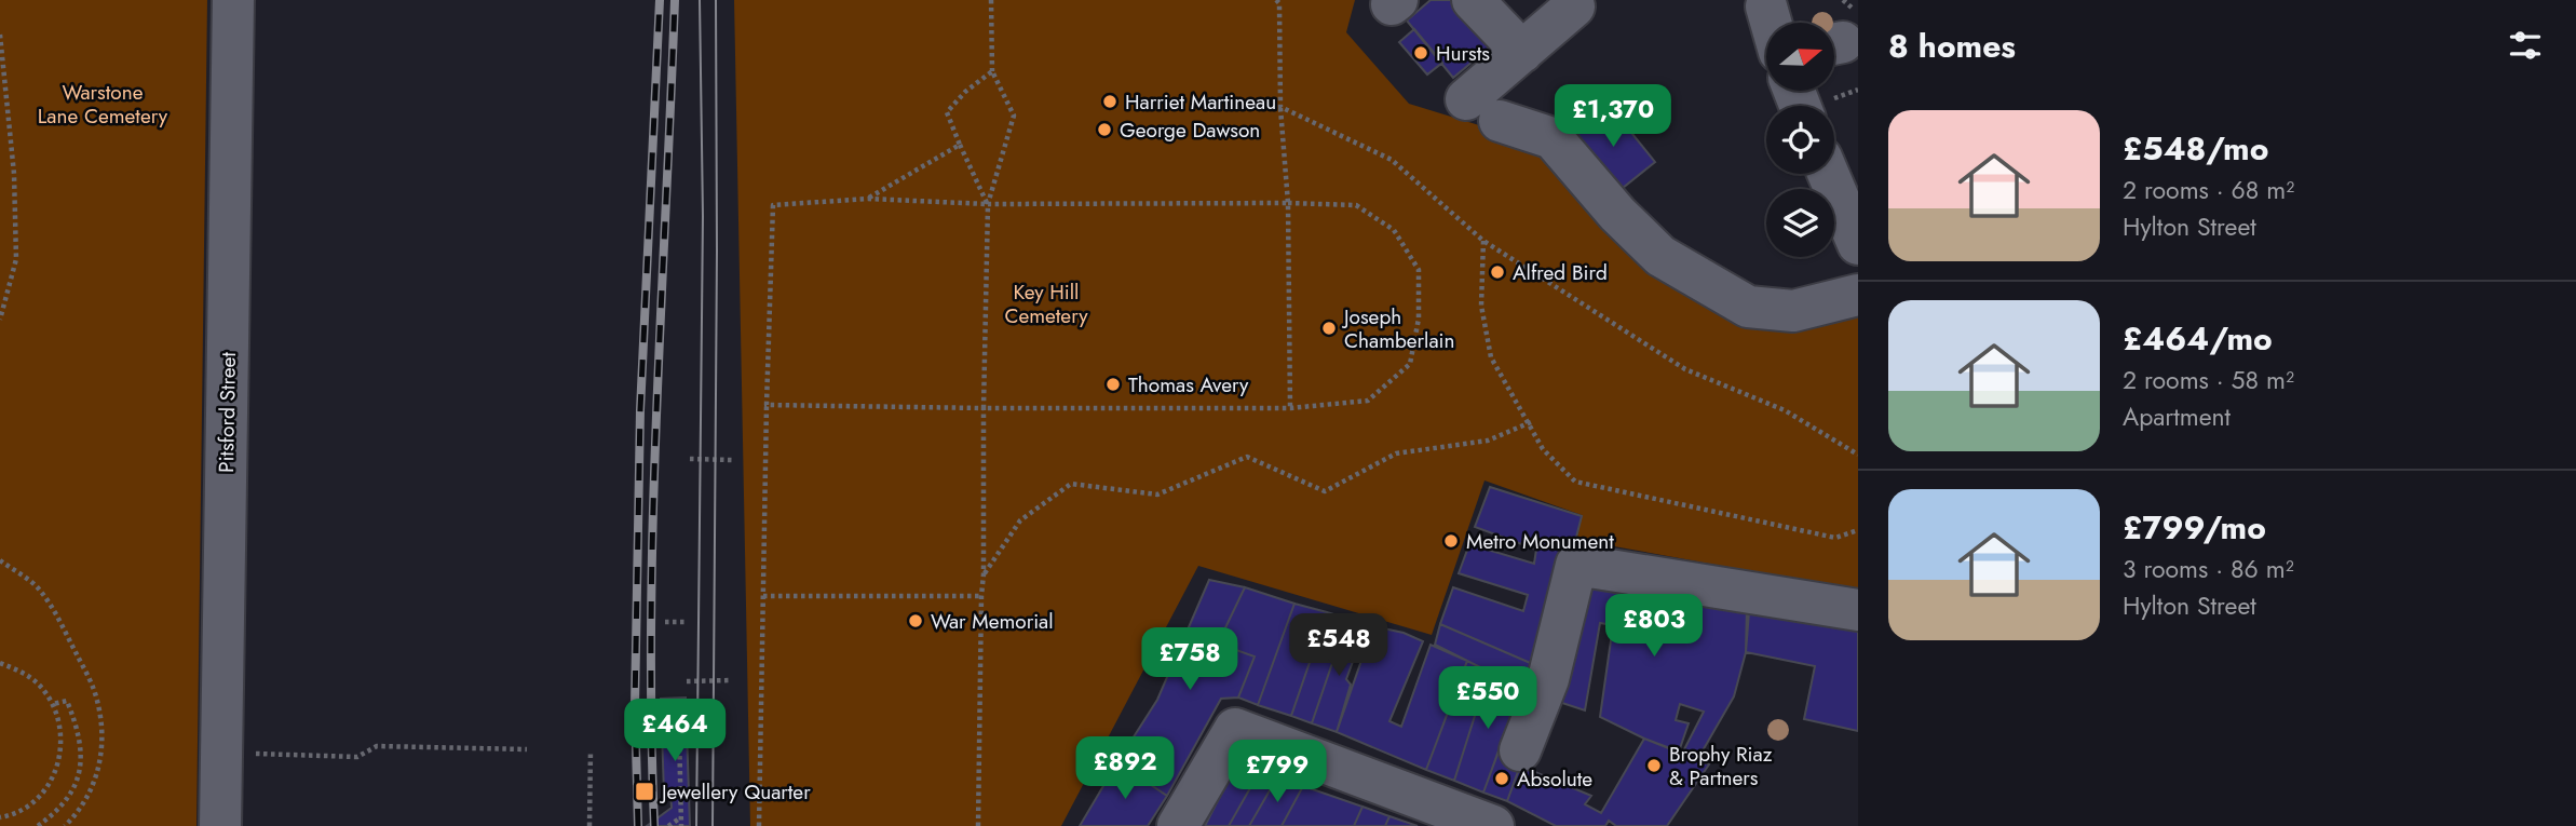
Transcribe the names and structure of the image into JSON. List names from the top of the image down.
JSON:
{
  "streets": {
    "street": ["Pitsford Street"]
  },
  "parks": ["Warstone Lane Cemetery", "Key Hill Cemetery"],
  "places": {
    "other": [
      "Hursts",
      "Harriet Martineau",
      "George Dawson",
      "Alfred Bird",
      "Joseph Chamberlain",
      "Thomas Avery",
      "Metro Monument",
      "War Memorial",
      "Brophy Riaz & Partners",
      "Absolute"
    ],
    "transit": ["Jewellery Quarter"]
  },
  "north": "right",
  "page": {
    "heading": "8 homes",
    "price": [
      "£1,370",
      "£803",
      "£548",
      "£758",
      "£550",
      "£464",
      "£892",
      "£799"
    ],
    "list": [
      {
        "name": "£548/mo",
        "note": "2 rooms · 68 m² · Hylton Street"
      },
      {
        "name": "£464/mo",
        "note": "2 rooms · 58 m² · Apartment"
      },
      {
        "name": "£799/mo",
        "note": "3 rooms · 86 m² · Hylton Street"
      }
    ]
  }
}
